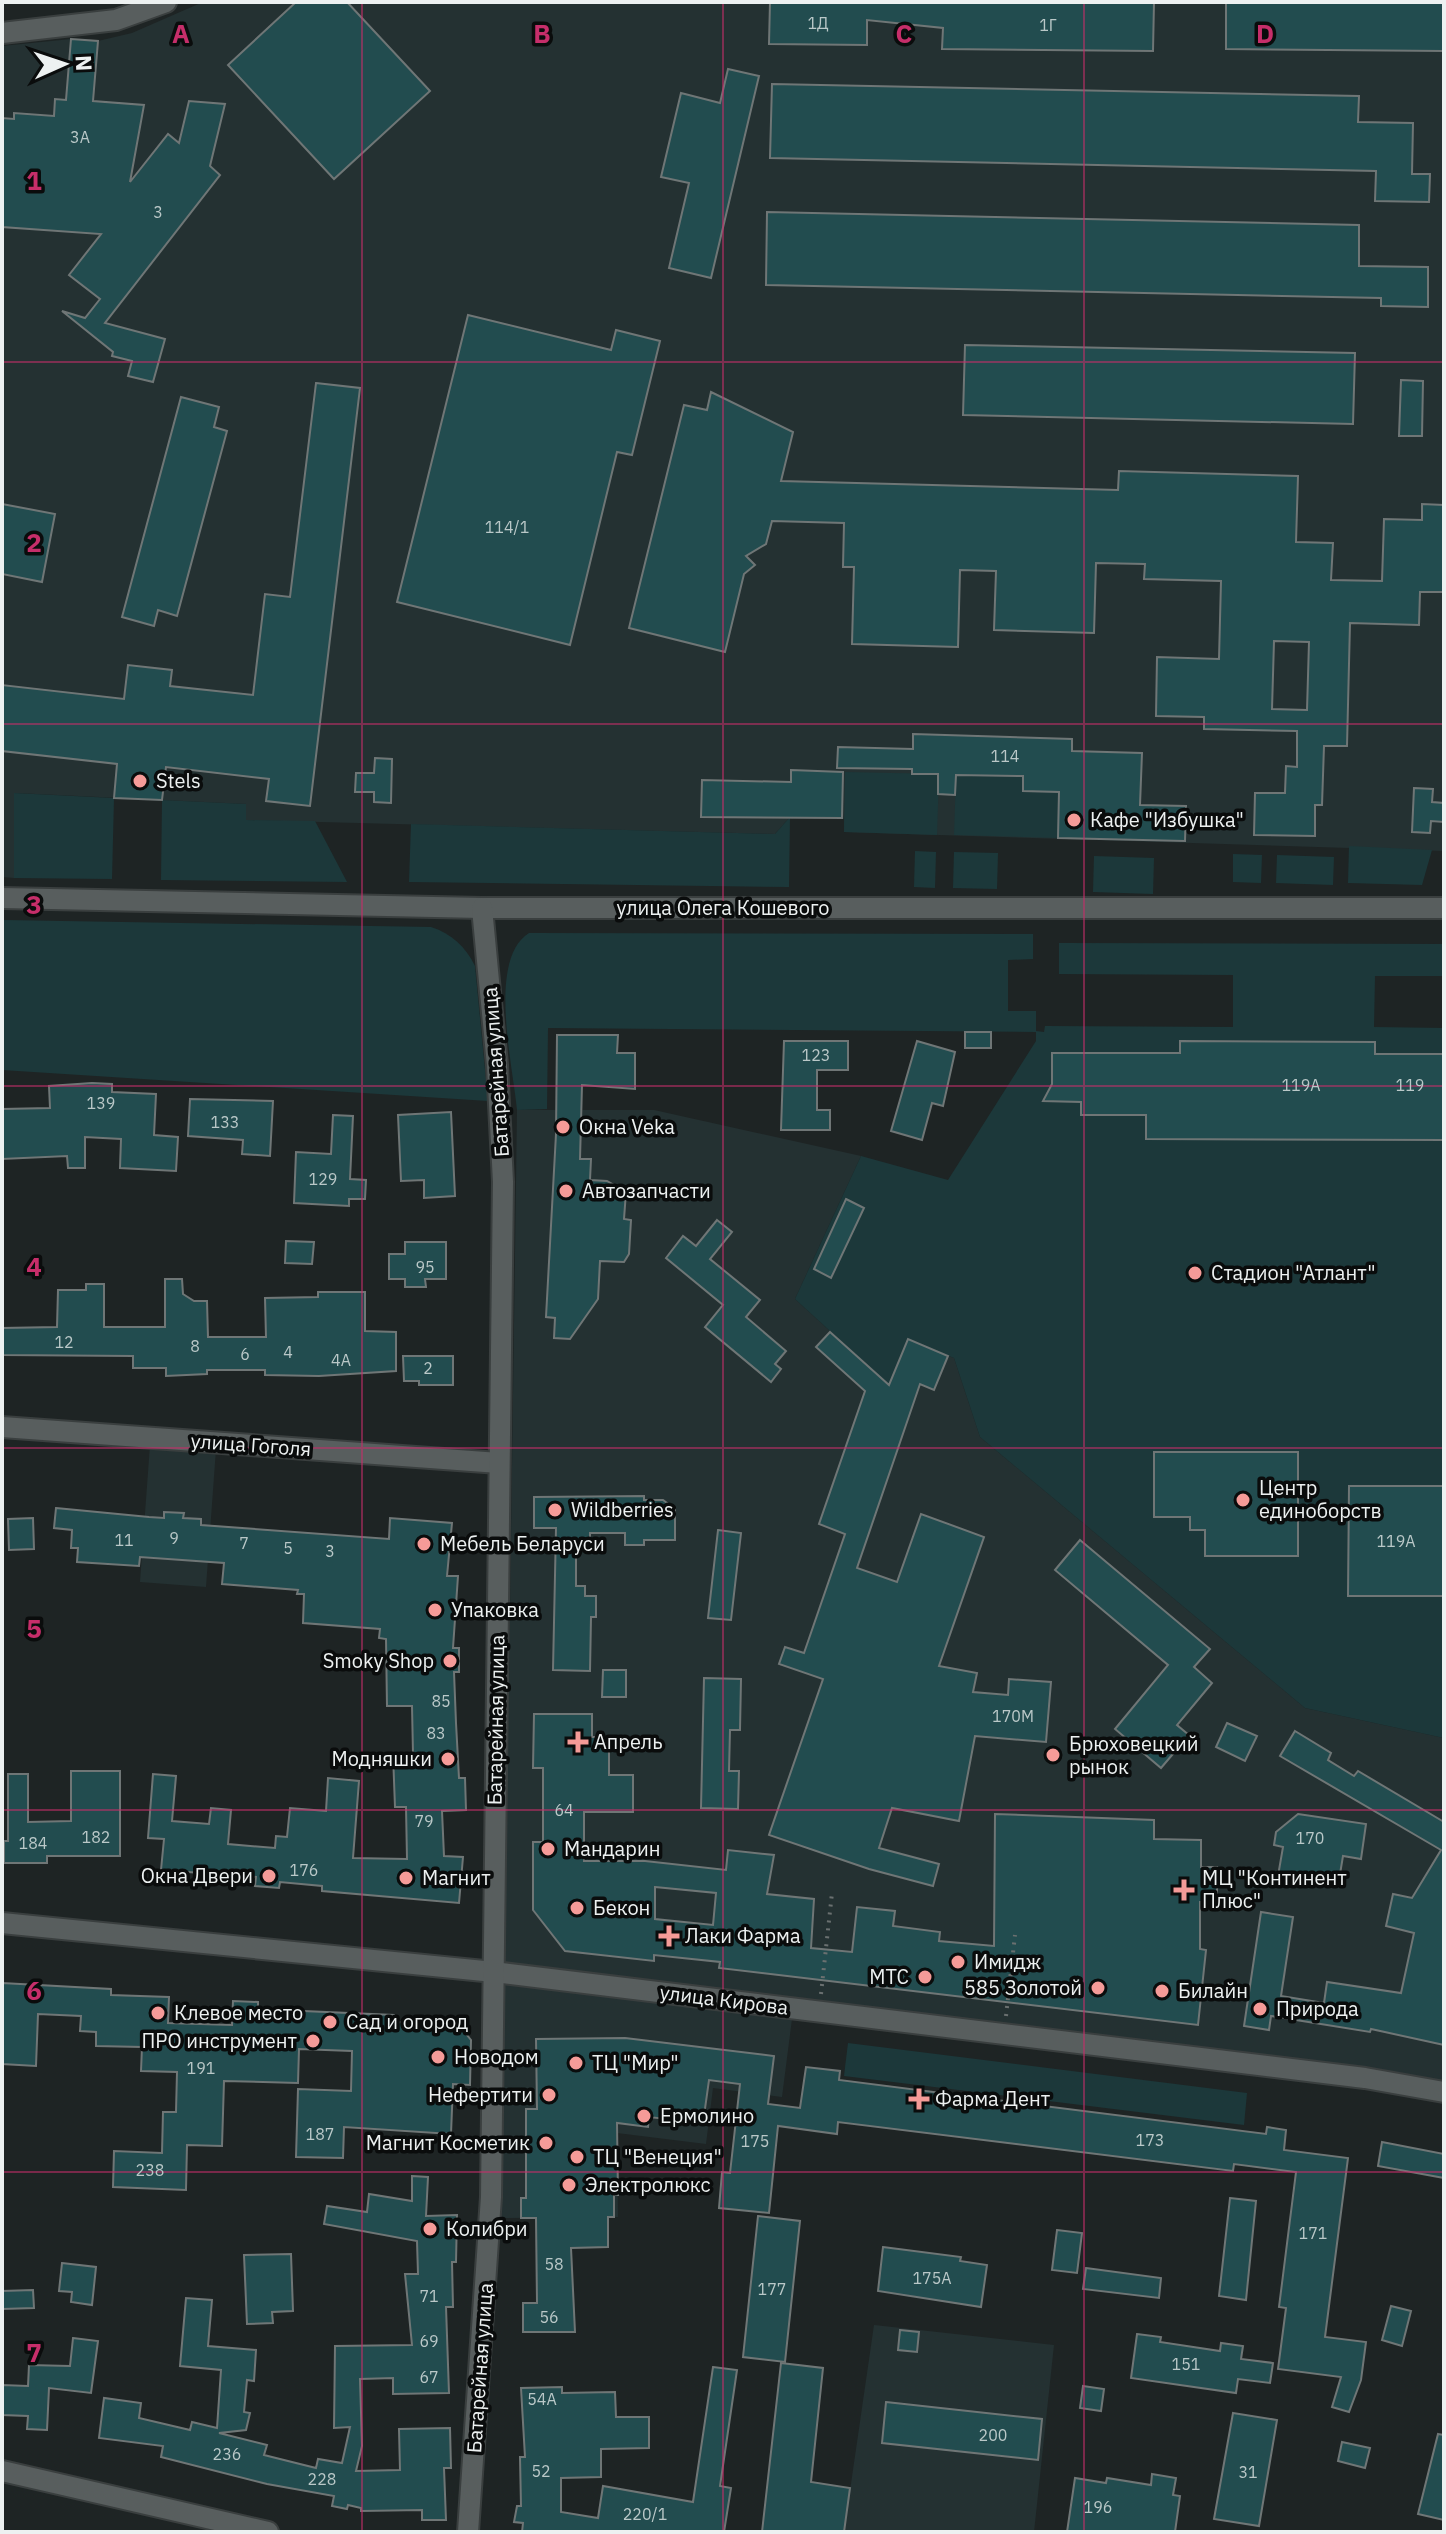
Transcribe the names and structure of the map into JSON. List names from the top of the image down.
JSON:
{
  "streets": {
    "street": [
      "улица Олега Кошевого",
      "Батарейная улица",
      "улица Гоголя",
      "улица Кирова"
    ]
  },
  "crossings": [
    ["улица Олега Кошевого", "Батарейная улица"],
    ["Батарейная улица", "улица Гоголя"],
    ["Батарейная улица", "улица Кирова"]
  ],
  "places": {
    "other": [
      "Stels",
      "Кафе \"Избушка\"",
      "Окна Veka",
      "Автозапчасти",
      "Стадион \"Атлант\"",
      "Центр единоборств",
      "Wildberries",
      "Мебель Беларуси",
      "Упаковка",
      "Smoky Shop",
      "Брюховецкий рынок",
      "Модняшки",
      "Мандарин",
      "Окна Двери",
      "Магнит",
      "Бекон",
      "Имидж",
      "МТС",
      "585 Золотой",
      "Билайн",
      "Природа",
      "Клевое место",
      "Сад и огород",
      "ПРО инструмент",
      "Новодом",
      "ТЦ \"Мир\"",
      "Нефертити",
      "Ермолино",
      "Магнит Косметик",
      "ТЦ \"Венеция\"",
      "Электролюкс",
      "Колибри"
    ],
    "health": [
      "Апрель",
      "МЦ \"Континент Плюс\"",
      "Лаки Фарма",
      "Фарма Дент"
    ]
  },
  "house_numbers": [
    "1Д",
    "1Г",
    "3А",
    "3",
    "114/1",
    "114",
    "123",
    "119А",
    "119",
    "139",
    "133",
    "129",
    "95",
    "12",
    "8",
    "4",
    "6",
    "4А",
    "2",
    "9",
    "11",
    "119А",
    "7",
    "5",
    "3",
    "85",
    "170М",
    "83",
    "64",
    "79",
    "182",
    "170",
    "184",
    "176",
    "191",
    "187",
    "173",
    "175",
    "238",
    "171",
    "58",
    "175А",
    "177",
    "71",
    "56",
    "69",
    "151",
    "67",
    "54А",
    "200",
    "236",
    "52",
    "31",
    "228",
    "196",
    "220/1"
  ],
  "north": "right",
  "grid": {
    "columns": [
      "A",
      "B",
      "C",
      "D"
    ],
    "rows": [
      "1",
      "2",
      "3",
      "4",
      "5",
      "6",
      "7"
    ]
  }
}
